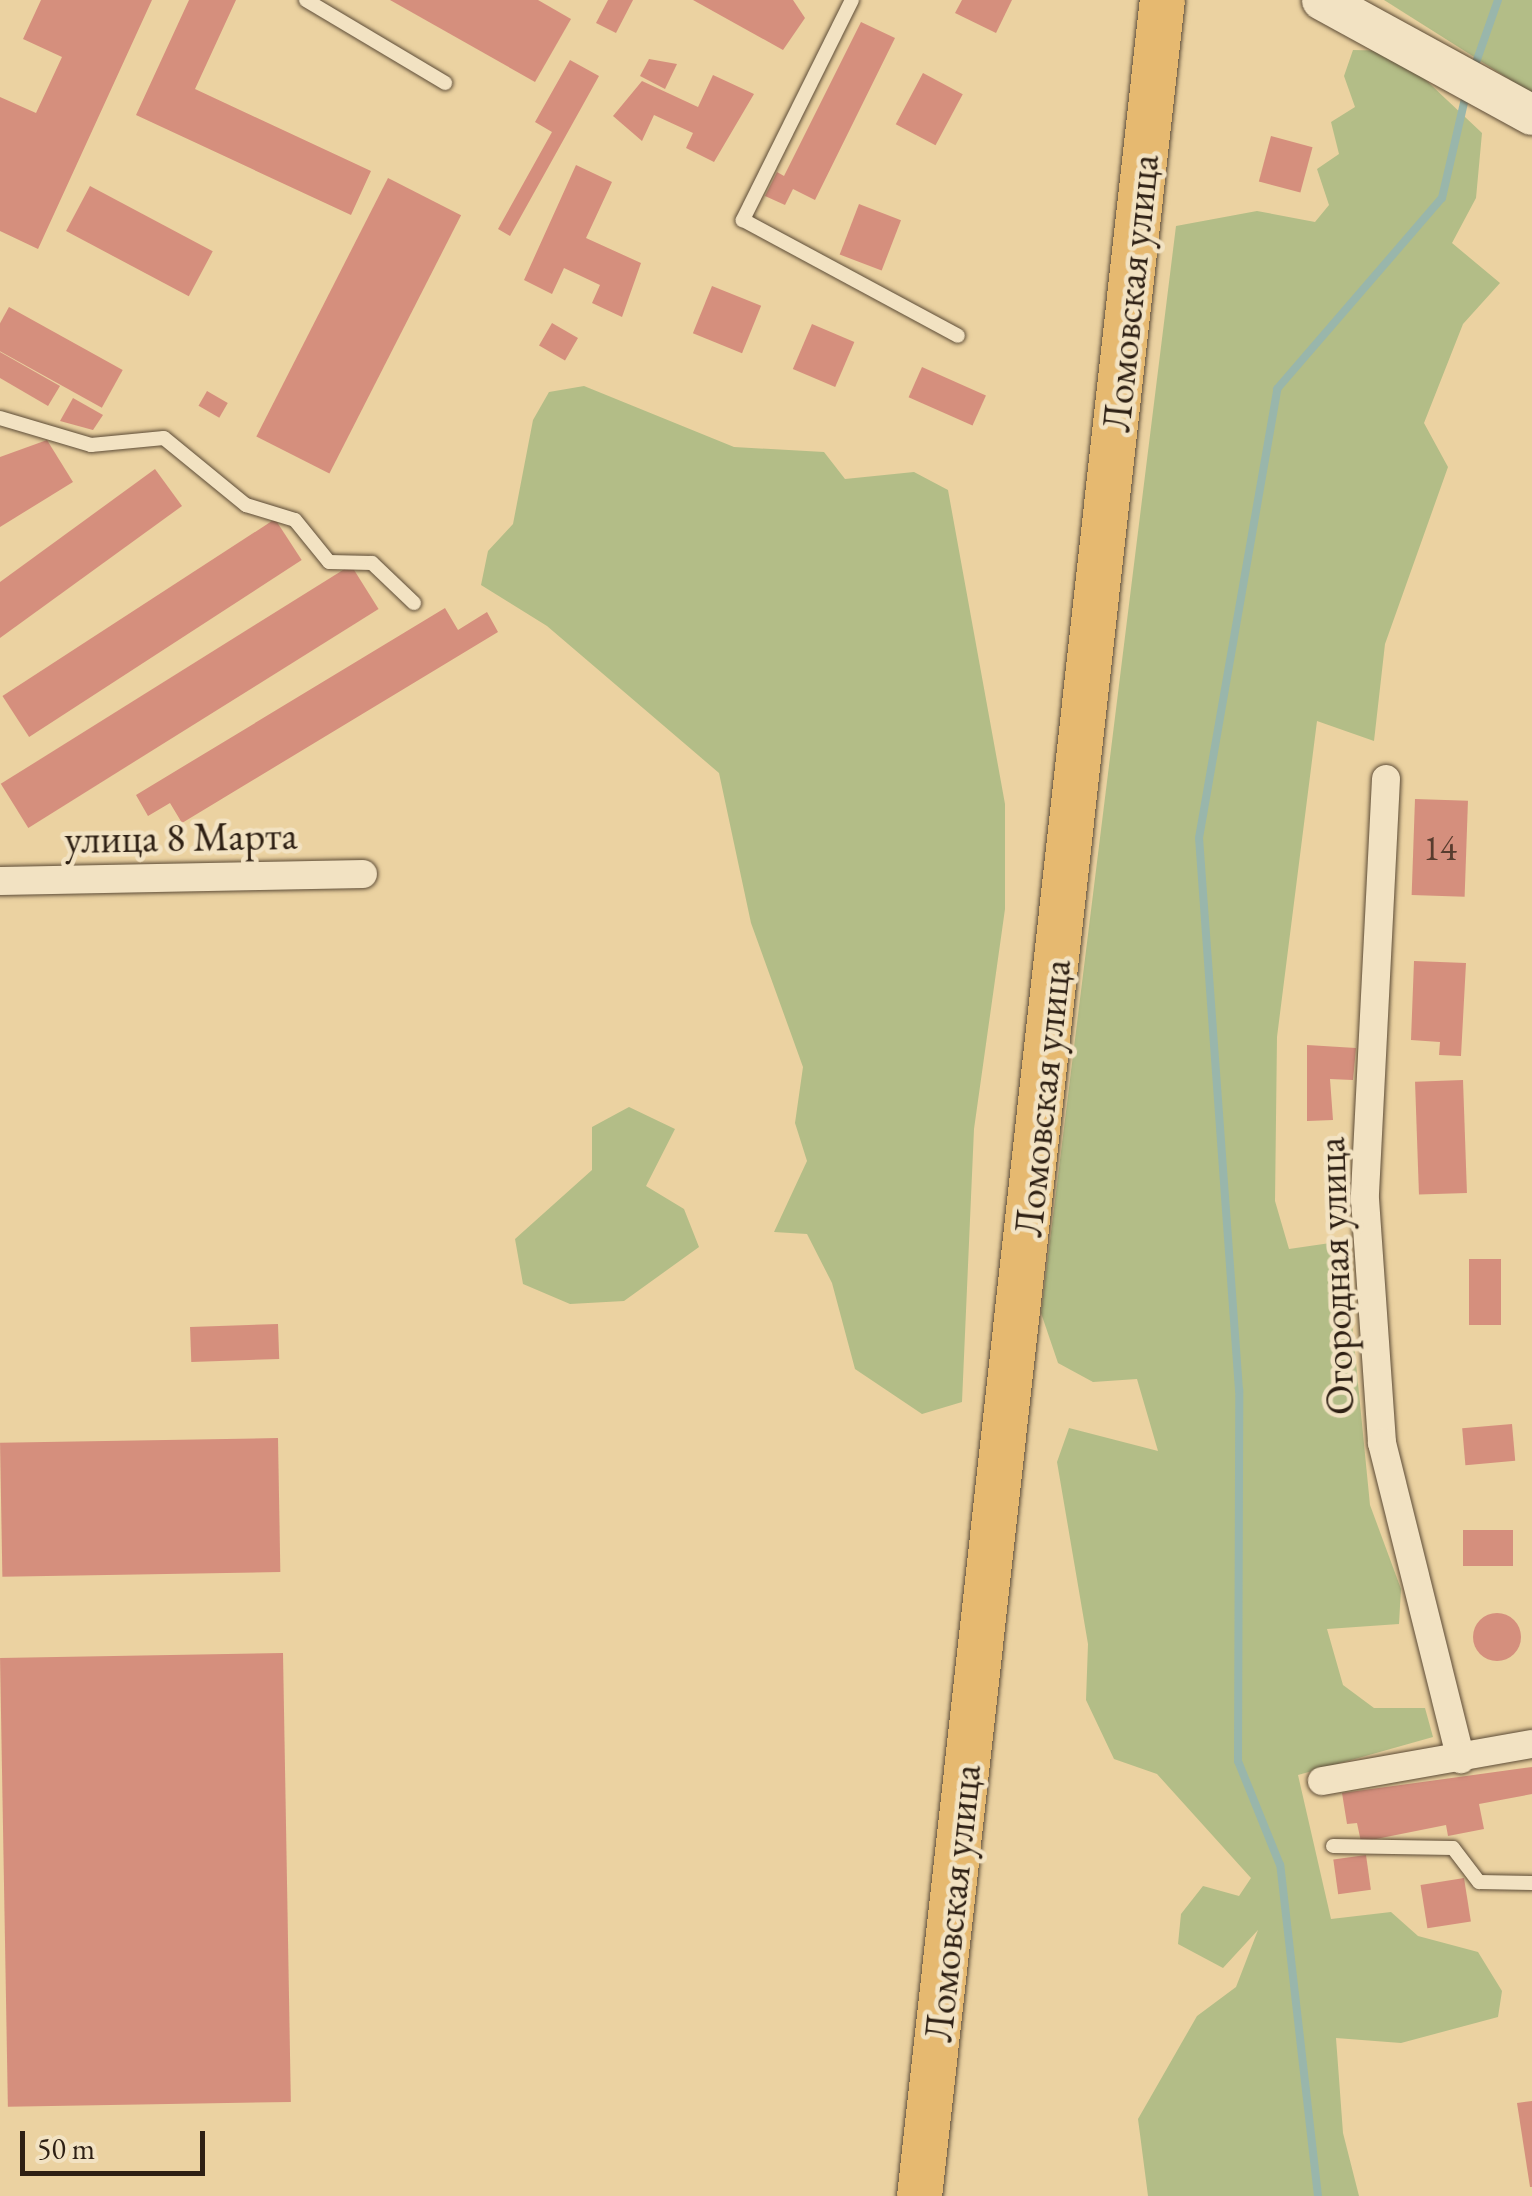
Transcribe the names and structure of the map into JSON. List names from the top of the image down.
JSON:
{
  "streets": {
    "main road": ["Ломовская улица"],
    "street": ["улица 8 Марта", "Огородная улица"]
  },
  "house_numbers": ["14"],
  "scale_bar": "50 m"
}
